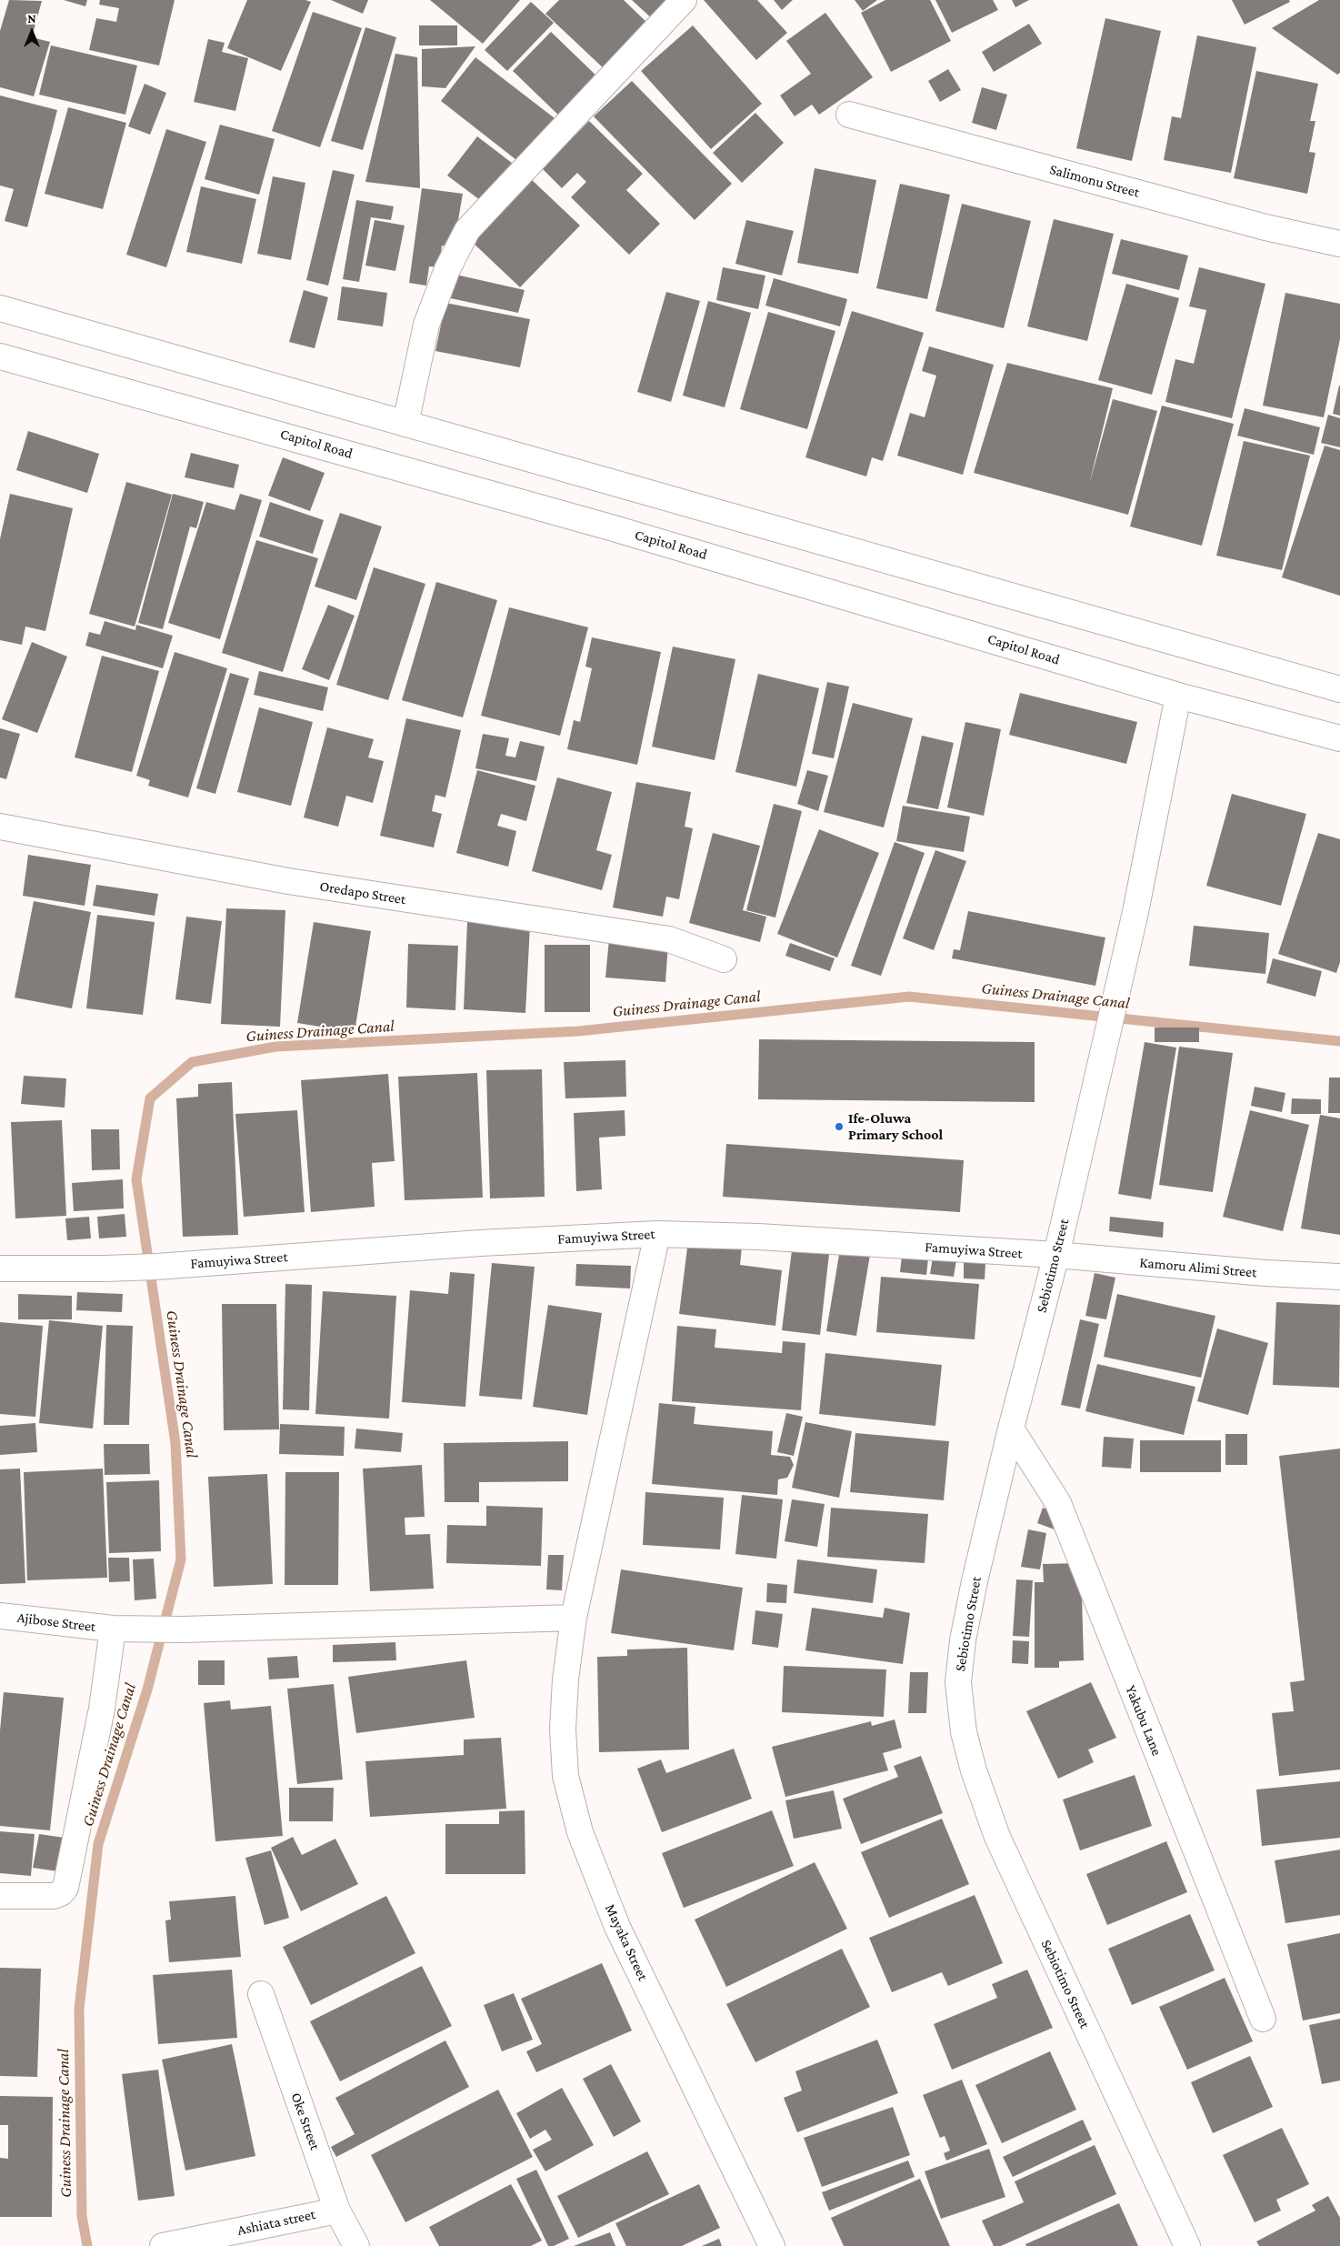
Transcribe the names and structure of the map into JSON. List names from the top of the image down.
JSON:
{
  "streets": {
    "street": [
      "Salimonu Street",
      "Capitol Road",
      "Oredapo Street",
      "Famuyiwa Street",
      "Sebiotimo Street",
      "Kamoru Alimi Street",
      "Ajibose Street",
      "Yakubu Lane",
      "Mayaka Street",
      "Oke Street",
      "Ashiata street"
    ]
  },
  "crossings": [
    ["Capitol Road", "Sebiotimo Street"],
    ["Famuyiwa Street", "Sebiotimo Street"],
    ["Famuyiwa Street", "Kamoru Alimi Street"],
    ["Famuyiwa Street", "Mayaka Street"],
    ["Sebiotimo Street", "Kamoru Alimi Street"],
    ["Sebiotimo Street", "Yakubu Lane"],
    ["Ajibose Street", "Mayaka Street"],
    ["Oke Street", "Ashiata street"]
  ],
  "water": ["Guiness Drainage Canal"],
  "places": ["Ife-Oluwa Primary School"],
  "north": "top"
}
